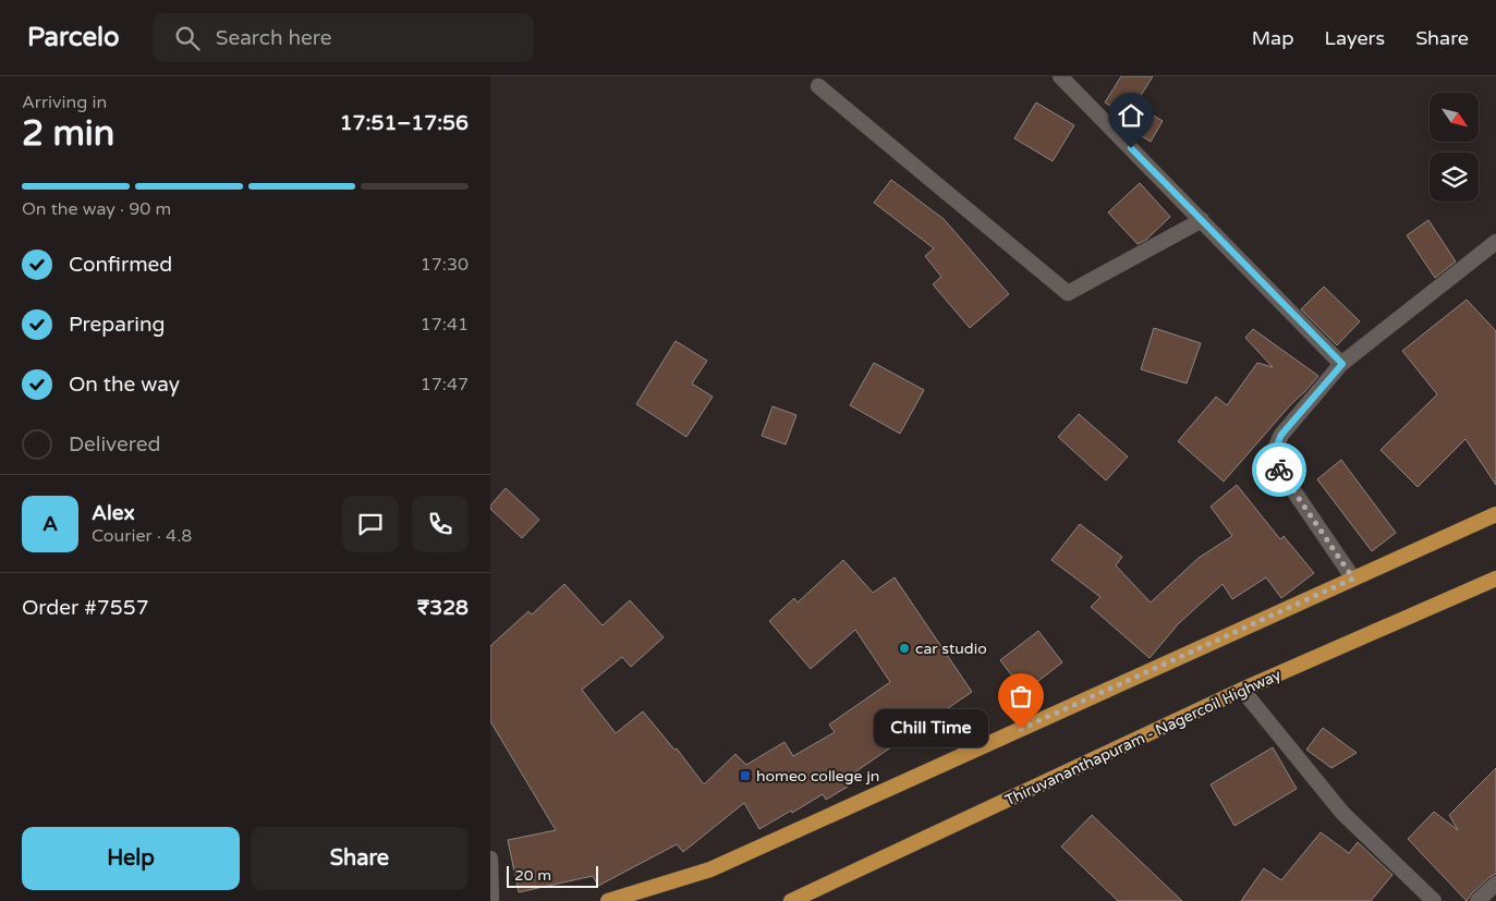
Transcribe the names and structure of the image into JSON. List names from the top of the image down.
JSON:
{
  "streets": {
    "main road": ["Thiruvananthapuram - Nagercoil Highway"]
  },
  "places": {
    "other": ["car studio", "Chill Time"],
    "transit": ["homeo college jn"]
  },
  "scale_bar": "20 m",
  "north": "bottom right",
  "page": {
    "header": "Parcelo",
    "search": "Search here",
    "nav": ["Map", "Layers", "Share"],
    "heading": ["2 min", "Arriving in", "17:51–17:56"],
    "panel": [
      "Alex",
      "Courier · 4.8",
      "Order #7557",
      "₹328"
    ],
    "bar": "On the way · 90 m",
    "list": [
      ["Confirmed", "17:30"],
      ["Preparing", "17:41"],
      ["On the way", "17:47"],
      "Delivered"
    ],
    "round": "A",
    "bubble": "Chill Time",
    "buttons": ["Help", "Share"],
    "scale": "20 m"
  }
}
